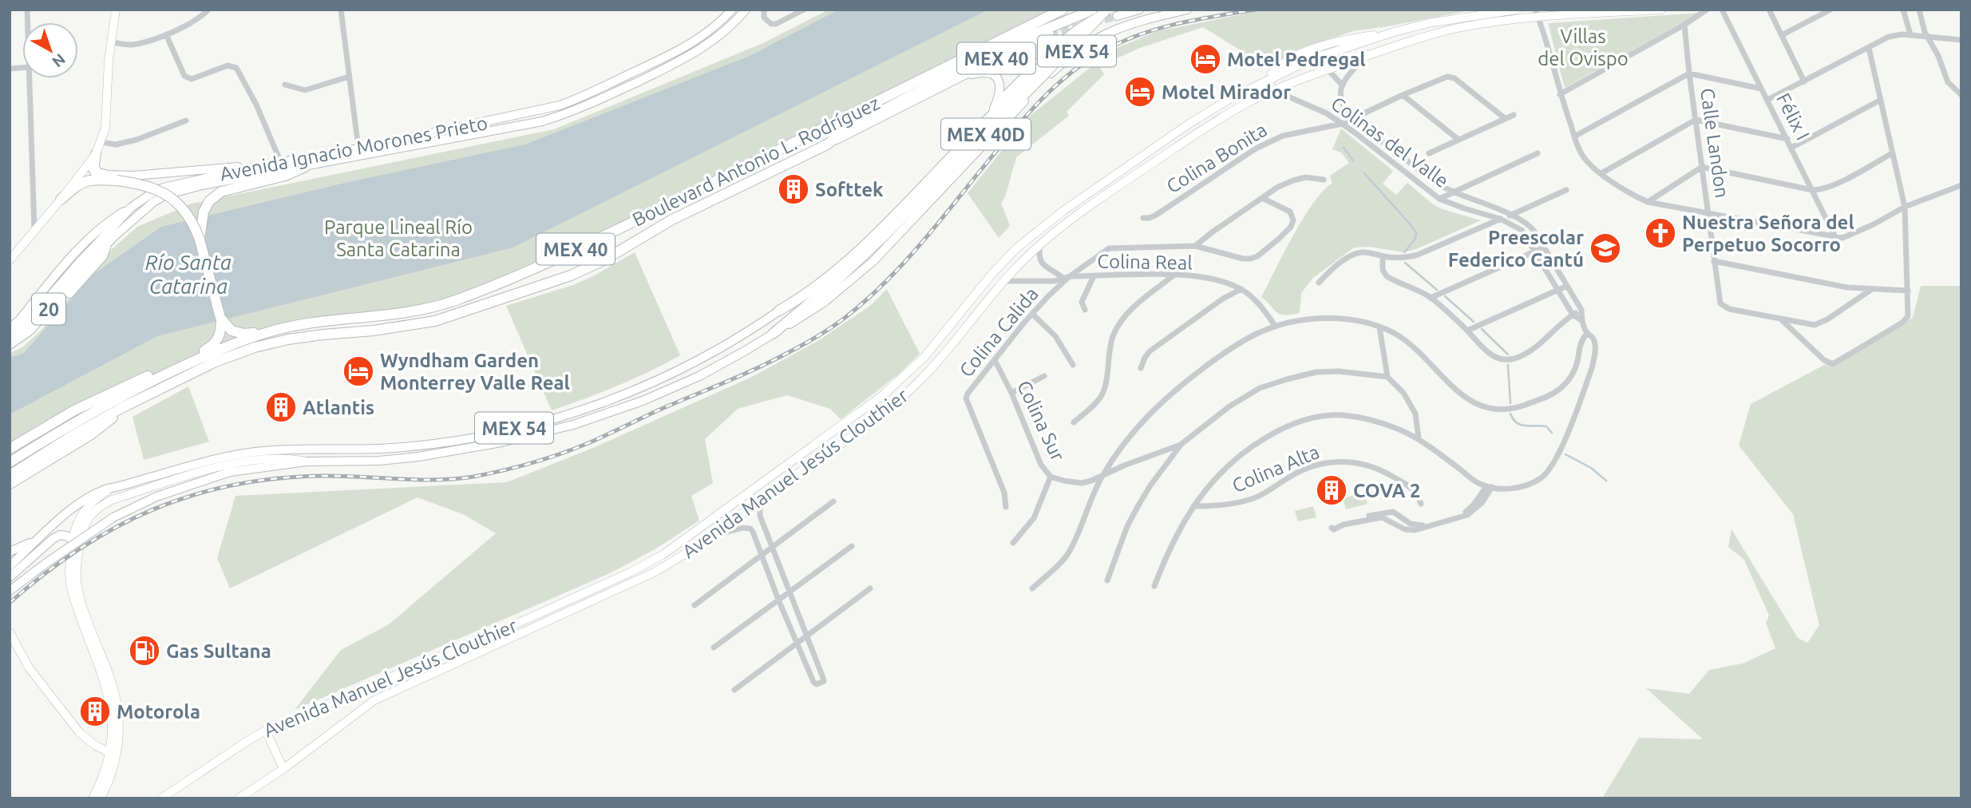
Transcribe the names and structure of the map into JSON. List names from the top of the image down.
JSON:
{
  "streets": {
    "highway": ["MEX 40", "MEX 40D", "Boulevard Antonio L. Rodríguez"],
    "main road": ["MEX 54", "Avenida Ignacio Morones Prieto", "20"],
    "street": [
      "Félix I",
      "Colinas del Valle",
      "Calle Landon",
      "Colina Bonita",
      "Colina Real",
      "Colina Calida",
      "Colina Sur",
      "Colina Alta",
      "Avenida Manuel Jesús Clouthier"
    ]
  },
  "crossings": [
    ["MEX 54", "MEX 40D"],
    ["Colinas del Valle", "Colina Bonita"],
    ["Colinas del Valle", "Avenida Manuel Jesús Clouthier"],
    ["Avenida Ignacio Morones Prieto", "20"],
    ["Colina Real", "Colina Calida"],
    ["Colina Real", "Avenida Manuel Jesús Clouthier"],
    ["Colina Calida", "Colina Sur"]
  ],
  "water": ["Río Santa Catarina"],
  "parks": ["Villas del Ovispo", "Parque Lineal Río Santa Catarina"],
  "places": {
    "hotel": ["Motel Pedregal", "Motel Mirador", "Wyndham Garden Monterrey Valle Real"],
    "building": [
      "Softtek",
      "Atlantis",
      "COVA 2",
      "Motorola"
    ],
    "church": ["Nuestra Señora del Perpetuo Socorro"],
    "school or university": ["Preescolar Federico Cantú"],
    "fuel station": ["Gas Sultana"]
  },
  "north": "bottom right"
}
